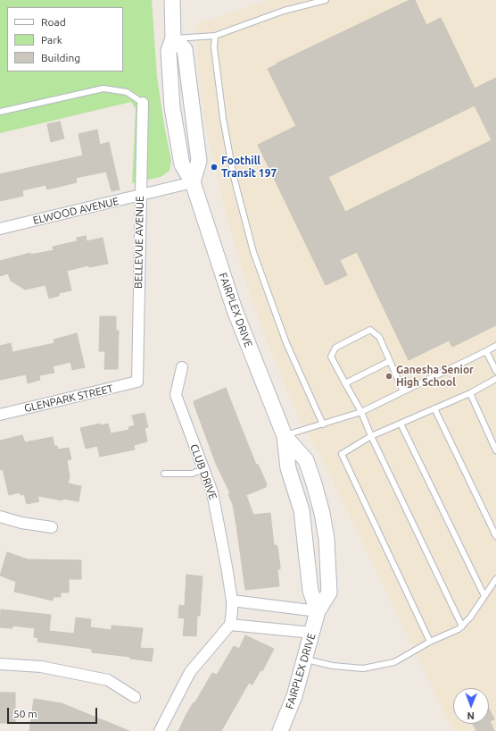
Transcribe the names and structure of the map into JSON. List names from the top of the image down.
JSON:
{
  "streets": {
    "main road": ["FAIRPLEX DRIVE"],
    "street": [
      "ELWOOD AVENUE",
      "BELLEVUE AVENUE",
      "GLENPARK STREET",
      "CLUB DRIVE"
    ]
  },
  "crossings": [
    ["ELWOOD AVENUE", "BELLEVUE AVENUE"],
    ["ELWOOD AVENUE", "FAIRPLEX DRIVE"],
    ["BELLEVUE AVENUE", "GLENPARK STREET"]
  ],
  "places": ["Foothill Transit 197", "Ganesha Senior High School"],
  "legend": ["Road", "Park", "Building"],
  "scale_bar": "50 m",
  "north": "bottom"
}
